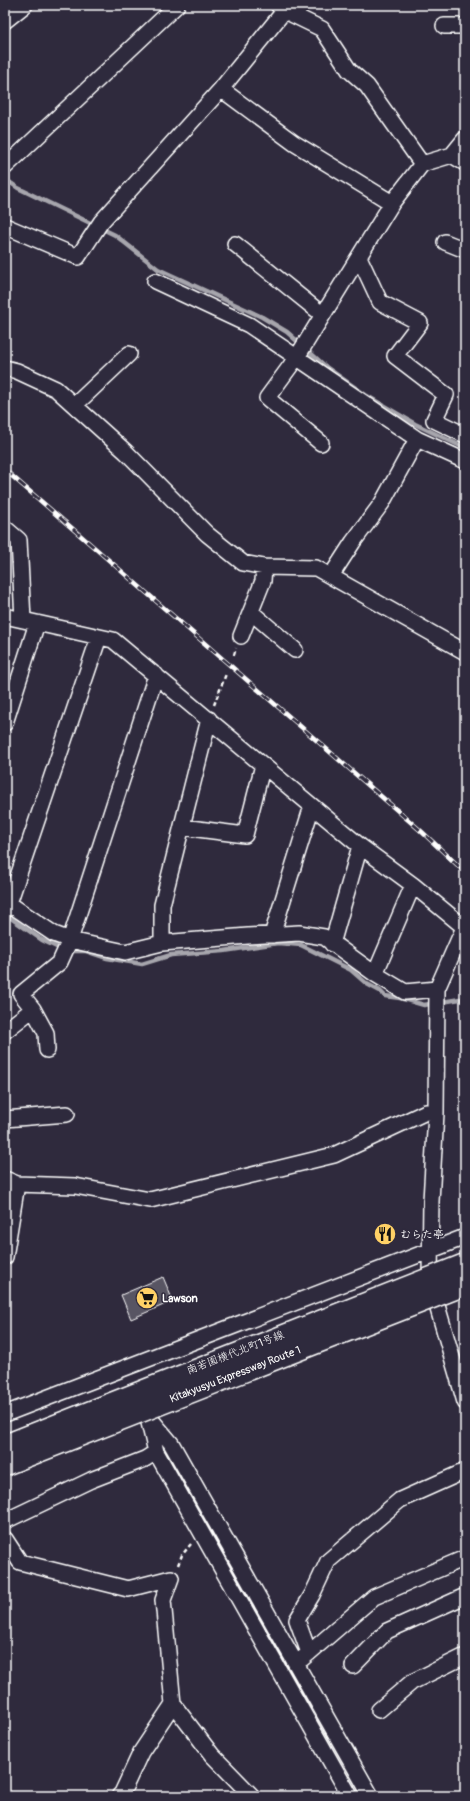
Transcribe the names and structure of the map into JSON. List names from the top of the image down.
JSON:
{
  "streets": {
    "highway": ["Kitakyusyu Expressway Route 1"],
    "street": ["南若園横代北町1号線"]
  },
  "places": {
    "restaurant": ["むらた亭"],
    "supermarket": ["Lawson"]
  }
}
